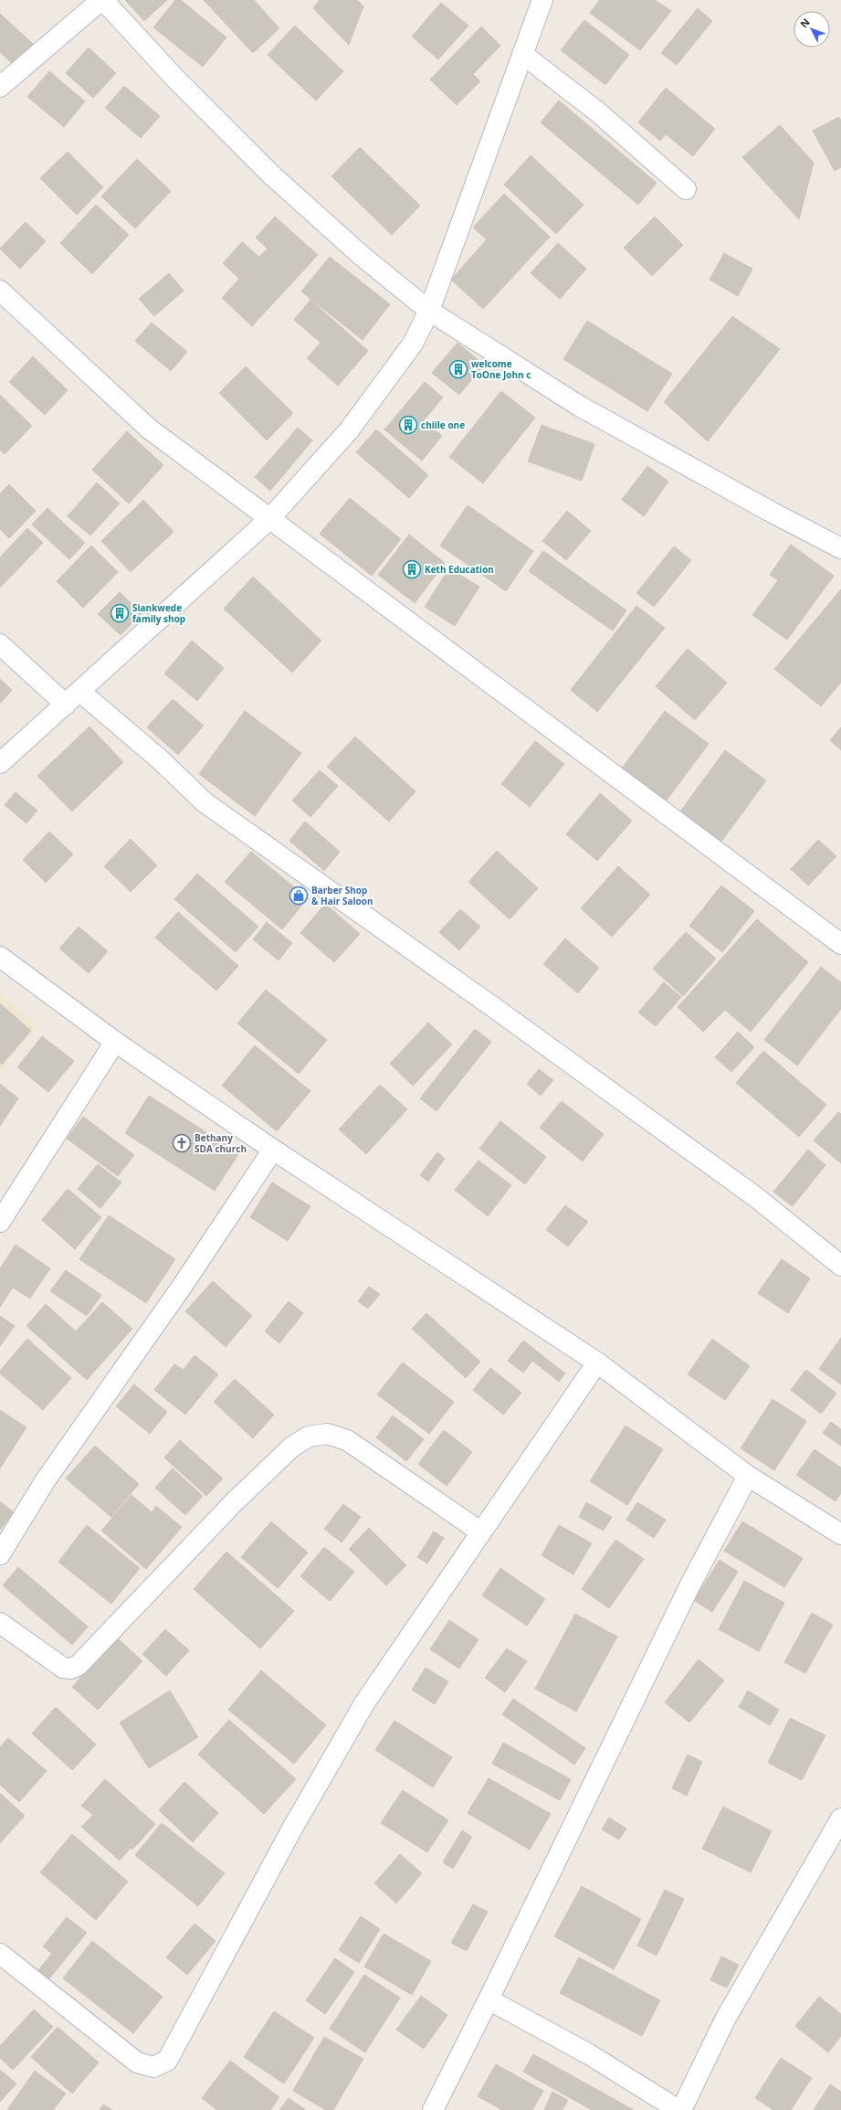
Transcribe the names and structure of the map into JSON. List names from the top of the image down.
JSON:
{
  "places": {
    "building": [
      "welcome ToOne John c",
      "chiile one",
      "Keth Education",
      "Siankwede family shop"
    ],
    "shop": ["Barber Shop & Hair Saloon"],
    "church": ["Bethany SDA church"]
  },
  "north": "top left"
}
